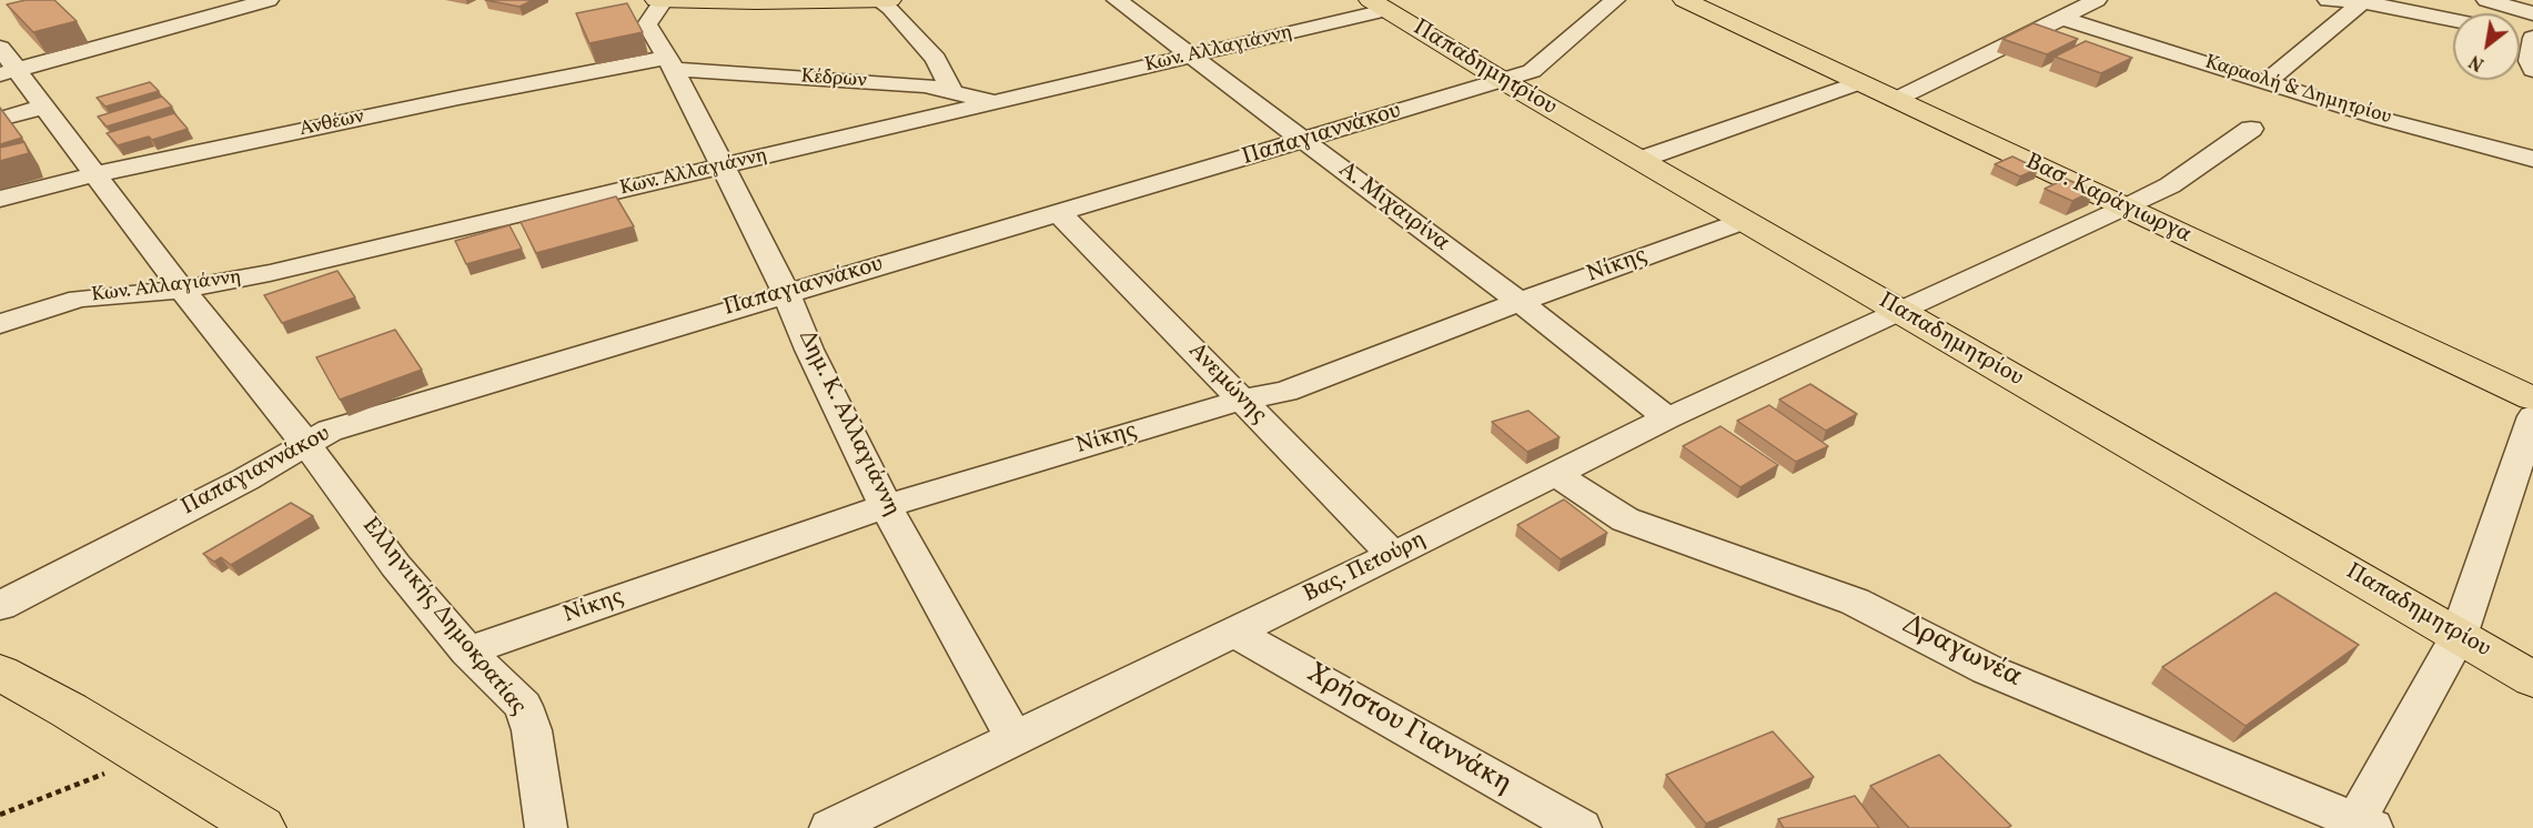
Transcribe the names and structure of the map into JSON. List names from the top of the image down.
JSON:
{
  "streets": {
    "main road": ["Παπαδημητρίου", "Βασ. Καράγιωργα"],
    "street": [
      "Κων. Αλλαγιάννη",
      "Κέδρων",
      "Καραολή & Δημητρίου",
      "Ανθέων",
      "Παπαγιαννάκου",
      "Α. Μιχαιρίνα",
      "Νίκης",
      "Ανεμώνης",
      "Δημ. Κ. Αλλαγιάννη",
      "Βας. Πετούρη",
      "Ελληνικής Δημοκρατίας",
      "Δραγωνέα",
      "Χρήστου Γιαννάκη"
    ]
  },
  "crossings": [
    ["Κων. Αλλαγιάννη", "Παπαδημητρίου"],
    ["Κων. Αλλαγιάννη", "Κέδρων"],
    ["Κων. Αλλαγιάννη", "Α. Μιχαιρίνα"],
    ["Κων. Αλλαγιάννη", "Δημ. Κ. Αλλαγιάννη"],
    ["Κων. Αλλαγιάννη", "Ελληνικής Δημοκρατίας"],
    ["Παπαδημητρίου", "Παπαγιαννάκου"],
    ["Παπαδημητρίου", "Νίκης"],
    ["Παπαδημητρίου", "Βας. Πετούρη"],
    ["Κέδρων", "Ανθέων"],
    ["Κέδρων", "Δημ. Κ. Αλλαγιάννη"],
    ["Ανθέων", "Δημ. Κ. Αλλαγιάννη"],
    ["Ανθέων", "Ελληνικής Δημοκρατίας"],
    ["Παπαγιαννάκου", "Α. Μιχαιρίνα"],
    ["Παπαγιαννάκου", "Ανεμώνης"],
    ["Παπαγιαννάκου", "Δημ. Κ. Αλλαγιάννη"],
    ["Παπαγιαννάκου", "Ελληνικής Δημοκρατίας"],
    ["Α. Μιχαιρίνα", "Νίκης"],
    ["Α. Μιχαιρίνα", "Βας. Πετούρη"],
    ["Νίκης", "Ανεμώνης"],
    ["Νίκης", "Δημ. Κ. Αλλαγιάννη"],
    ["Νίκης", "Ελληνικής Δημοκρατίας"],
    ["Ανεμώνης", "Βας. Πετούρη"],
    ["Δημ. Κ. Αλλαγιάννη", "Βας. Πετούρη"],
    ["Βας. Πετούρη", "Δραγωνέα"],
    ["Βας. Πετούρη", "Χρήστου Γιαννάκη"]
  ],
  "north": "bottom left"
}
